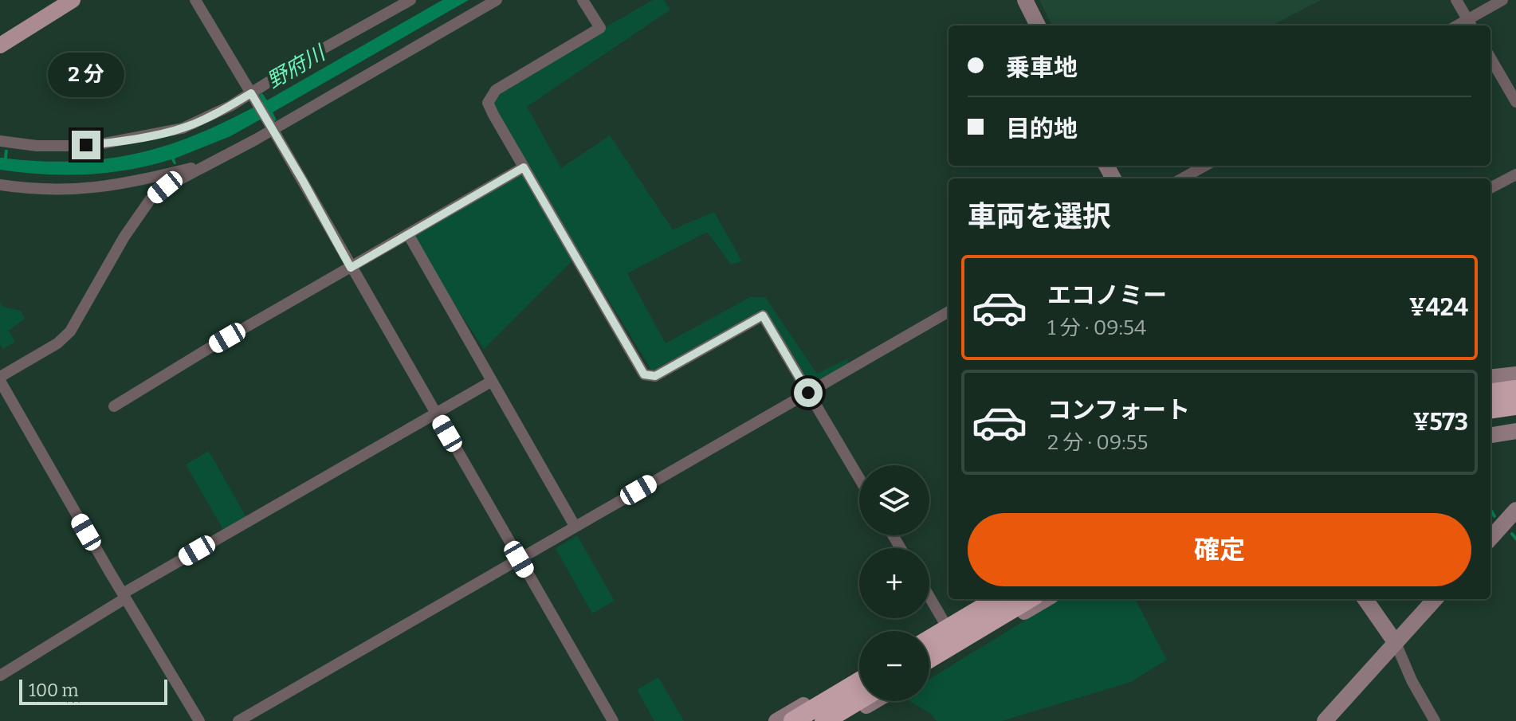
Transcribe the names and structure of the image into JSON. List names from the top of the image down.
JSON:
{
  "water": ["野府川"],
  "scale_bar": "100 m",
  "page": {
    "banner": ["乗車地", "目的地"],
    "bubble": "2 分",
    "heading": "車両を選択",
    "list": [
      {
        "name": "エコノミー",
        "note": "1 分 · 09:54",
        "value": "¥424"
      },
      {
        "name": "コンフォート",
        "note": "2 分 · 09:55",
        "value": "¥573"
      }
    ],
    "map_buttons": ["+", "−"],
    "buttons": "確定",
    "scale": "100 m"
  }
}
